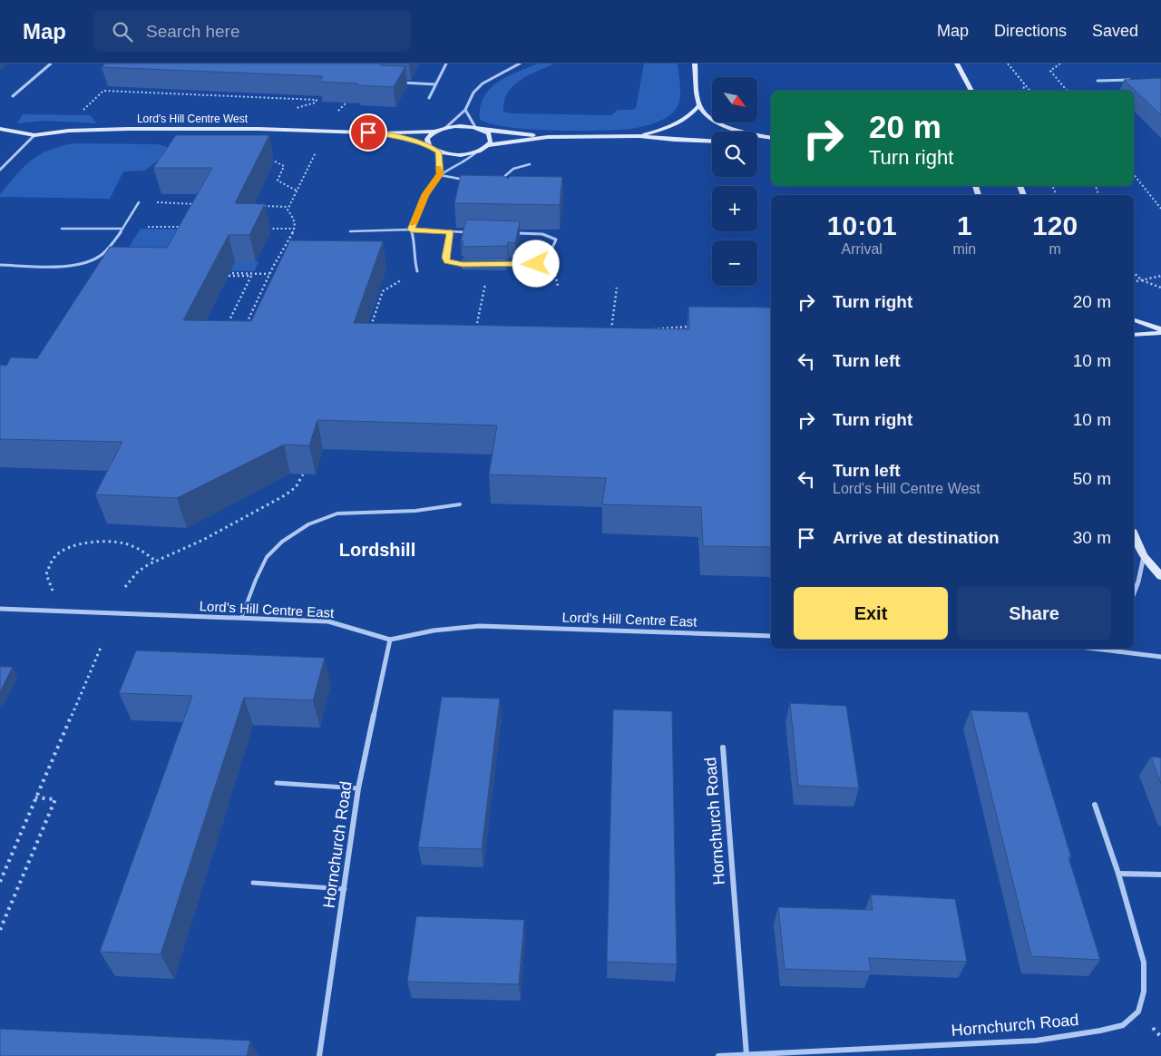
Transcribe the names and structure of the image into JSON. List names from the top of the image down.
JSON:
{
  "streets": {
    "street": ["Lord's Hill Centre West", "Lord's Hill Centre East", "Hornchurch Road"]
  },
  "crossings": [
    ["Lord's Hill Centre East", "Hornchurch Road"]
  ],
  "districts": ["Lordshill"],
  "north": "bottom right",
  "page": {
    "header": "Map",
    "search": "Search here",
    "nav": ["Map", "Directions", "Saved"],
    "map_buttons": ["+", "−"],
    "turn": ["20 m", "Turn right"],
    "eta": [
      "10:01",
      "Arrival",
      "1",
      "min",
      "120",
      "m"
    ],
    "list": [
      {
        "name": "Turn right",
        "value": "20 m"
      },
      {
        "name": "Turn left",
        "value": "10 m"
      },
      {
        "name": "Turn right",
        "value": "10 m"
      },
      {
        "name": "Turn left",
        "note": "Lord's Hill Centre West",
        "value": "50 m"
      },
      {
        "name": "Arrive at destination",
        "value": "30 m"
      }
    ],
    "buttons": ["Exit", "Share"]
  }
}
